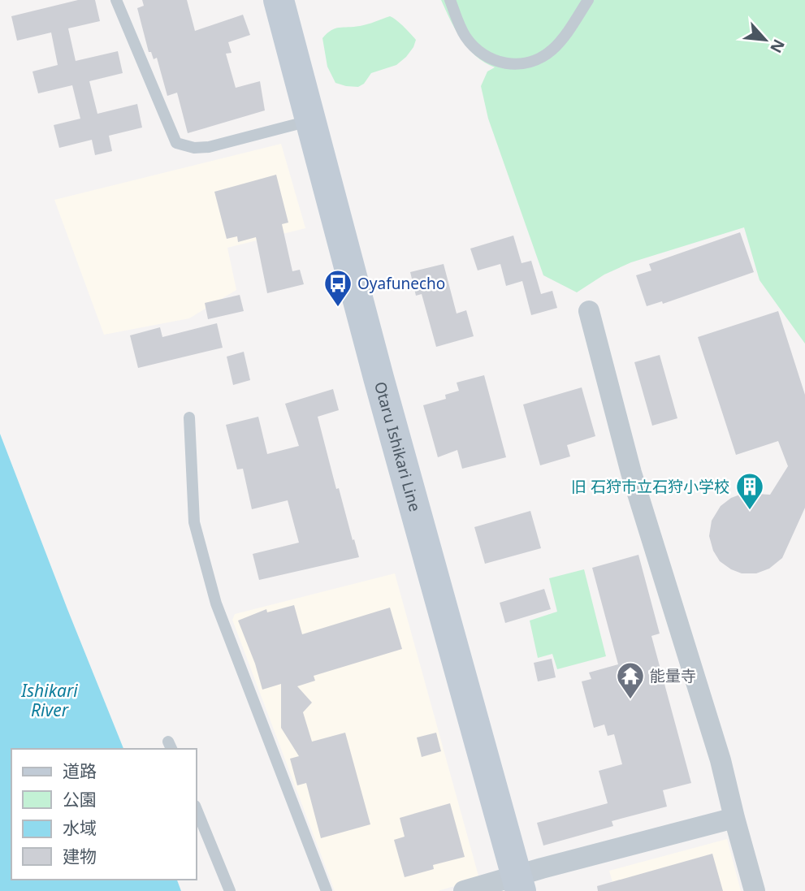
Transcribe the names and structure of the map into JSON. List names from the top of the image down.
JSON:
{
  "streets": {
    "main road": ["Otaru Ishikari Line"]
  },
  "water": ["Ishikari River"],
  "places": {
    "bus stop": ["Oyafunecho"],
    "building": ["旧 石狩市立石狩小学校"],
    "temple": ["能量寺"]
  },
  "legend": [
    "道路",
    "公園",
    "水域",
    "建物"
  ],
  "north": "bottom right"
}
